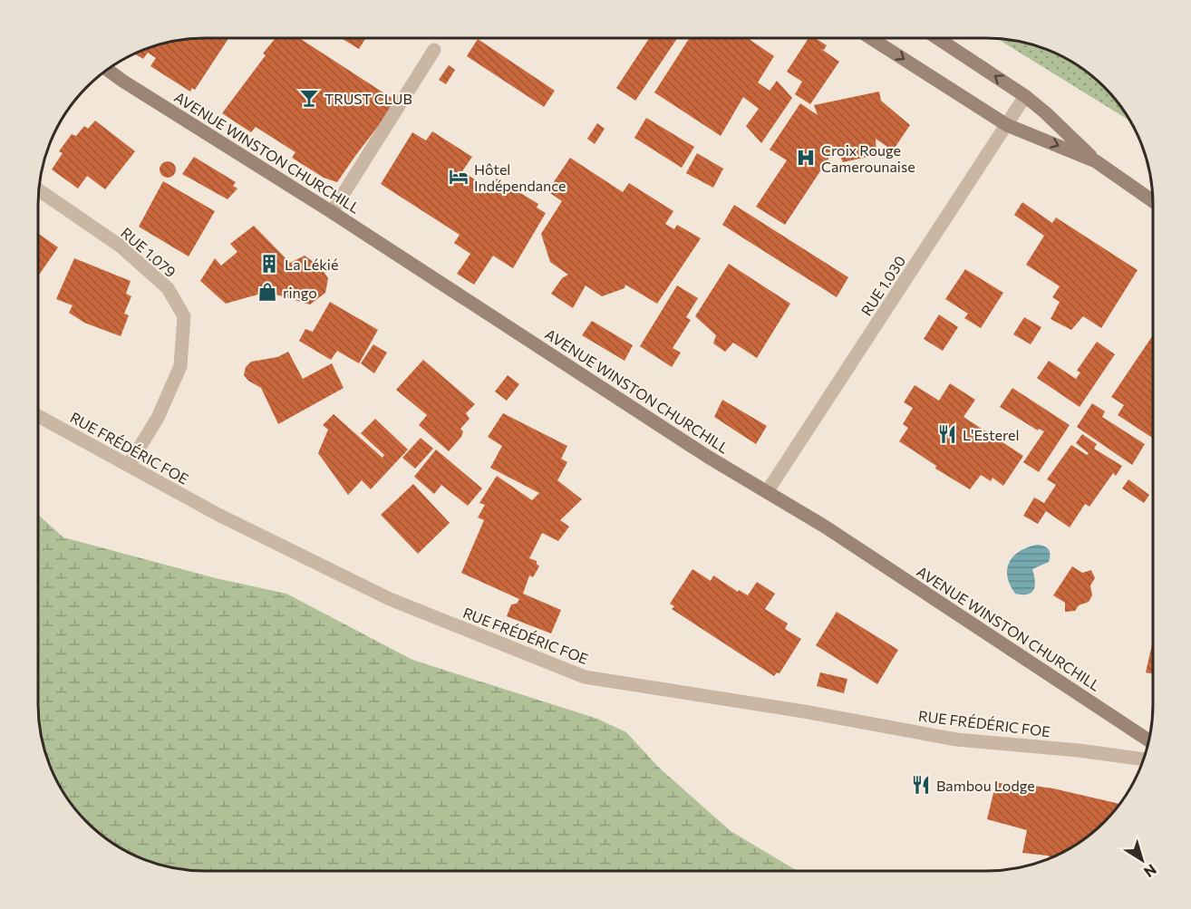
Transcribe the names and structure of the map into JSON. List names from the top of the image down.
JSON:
{
  "streets": {
    "street": [
      "AVENUE WINSTON CHURCHILL",
      "RUE 1.079",
      "RUE 1.030",
      "RUE FRÉDÉRIC FOE"
    ]
  },
  "crossings": [
    ["AVENUE WINSTON CHURCHILL", "RUE 1.030"],
    ["RUE 1.079", "RUE FRÉDÉRIC FOE"]
  ],
  "places": {
    "bar": ["TRUST CLUB"],
    "hospital": ["Croix Rouge Camerounaise"],
    "hotel": ["Hôtel Indépendance"],
    "building": ["La Lékié"],
    "shop": ["ringo"],
    "restaurant": ["L'Esterel", "Bambou Lodge"]
  },
  "north": "bottom right"
}
